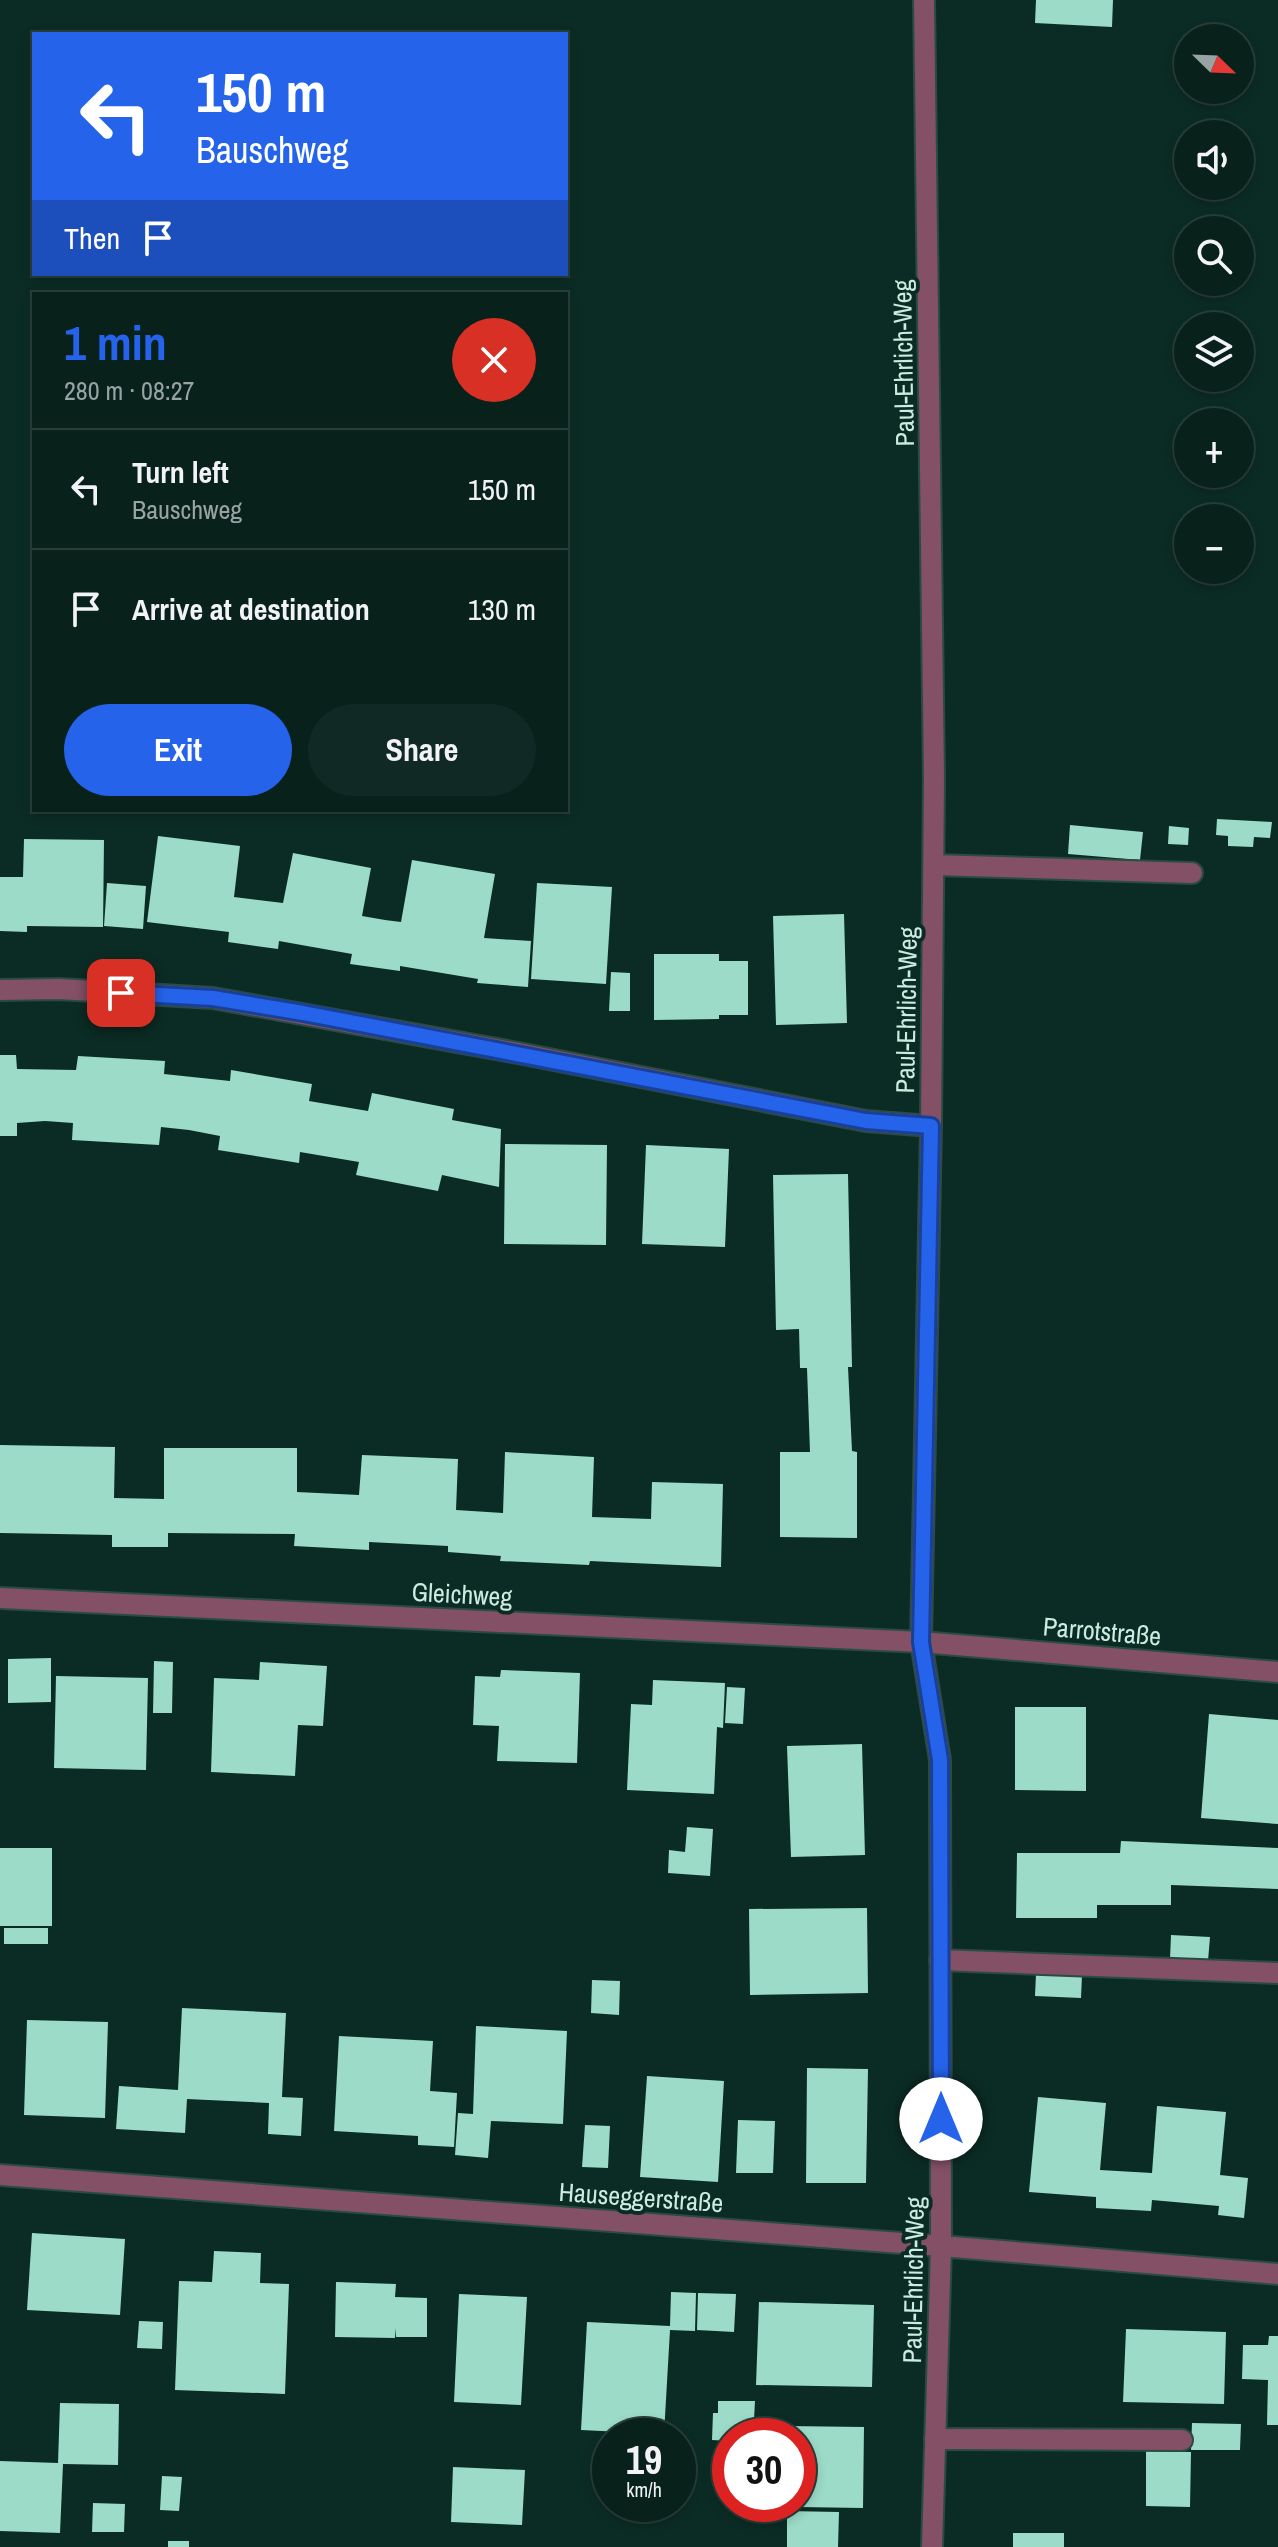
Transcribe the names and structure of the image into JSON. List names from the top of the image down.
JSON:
{
  "streets": {
    "street": [
      "Paul-Ehrlich-Weg",
      "Gleichweg",
      "Parrotstraße",
      "Hauseggerstraße"
    ]
  },
  "crossings": [
    ["Paul-Ehrlich-Weg", "Gleichweg"],
    ["Paul-Ehrlich-Weg", "Parrotstraße"],
    ["Paul-Ehrlich-Weg", "Hauseggerstraße"],
    ["Gleichweg", "Parrotstraße"]
  ],
  "north": "bottom right",
  "page": {
    "map_buttons": ["+", "−"],
    "turn": ["150 m", "Bauschweg"],
    "then": "Then",
    "heading": ["1 min", "280 m · 08:27"],
    "list": [
      {
        "name": "Turn left",
        "note": "Bauschweg",
        "value": "150 m"
      },
      {
        "name": "Arrive at destination",
        "value": "130 m"
      }
    ],
    "buttons": ["Exit", "Share"],
    "speed": "19 km/h",
    "limit": "30"
  }
}
